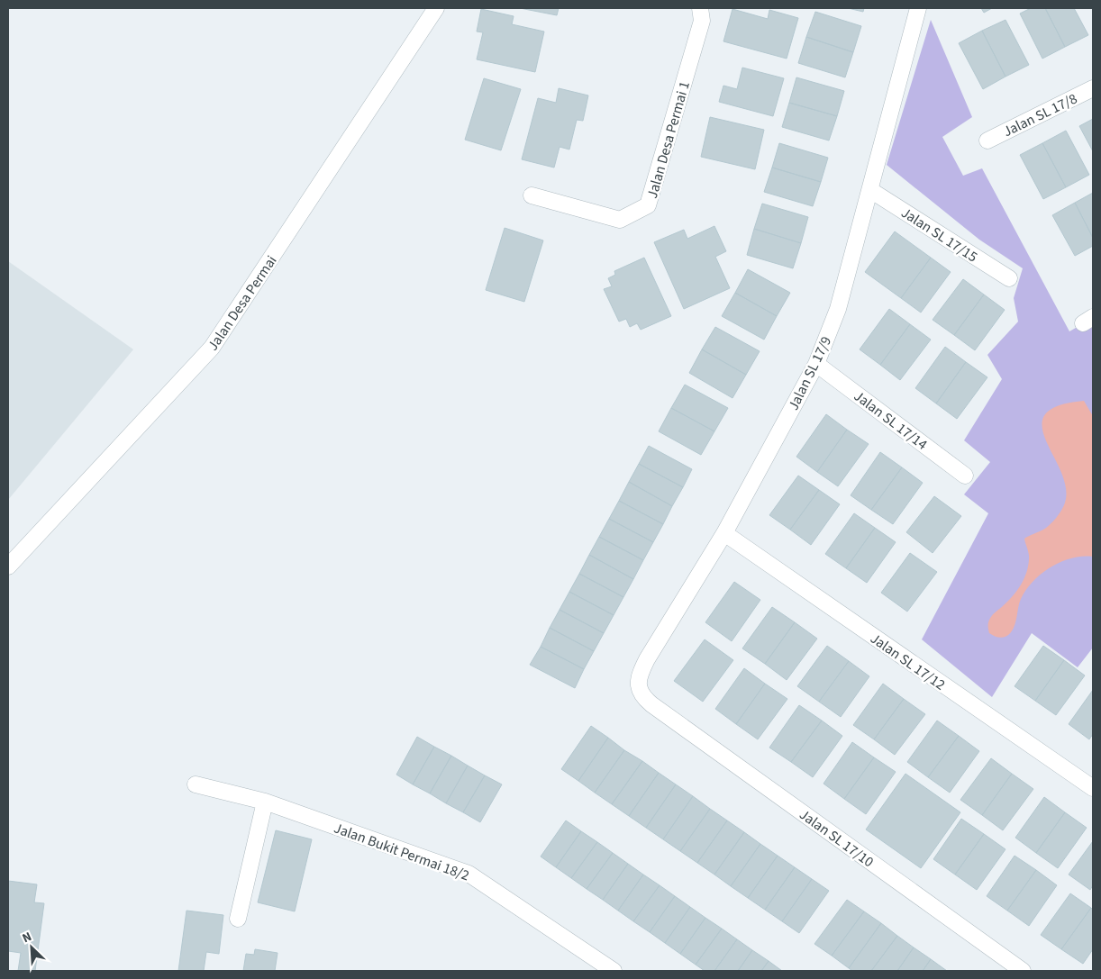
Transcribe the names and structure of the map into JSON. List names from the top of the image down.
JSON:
{
  "streets": {
    "street": [
      "Jalan SL 17/8",
      "Jalan Desa Permai 1",
      "Jalan SL 17/15",
      "Jalan Desa Permai",
      "Jalan SL 17/9",
      "Jalan SL 17/14",
      "Jalan SL 17/12",
      "Jalan SL 17/10",
      "Jalan Bukit Permai 18/2"
    ]
  },
  "crossings": [
    ["Jalan SL 17/15", "Jalan SL 17/9"],
    ["Jalan SL 17/9", "Jalan SL 17/14"],
    ["Jalan SL 17/9", "Jalan SL 17/12"],
    ["Jalan SL 17/9", "Jalan SL 17/10"]
  ],
  "north": "top left"
}
